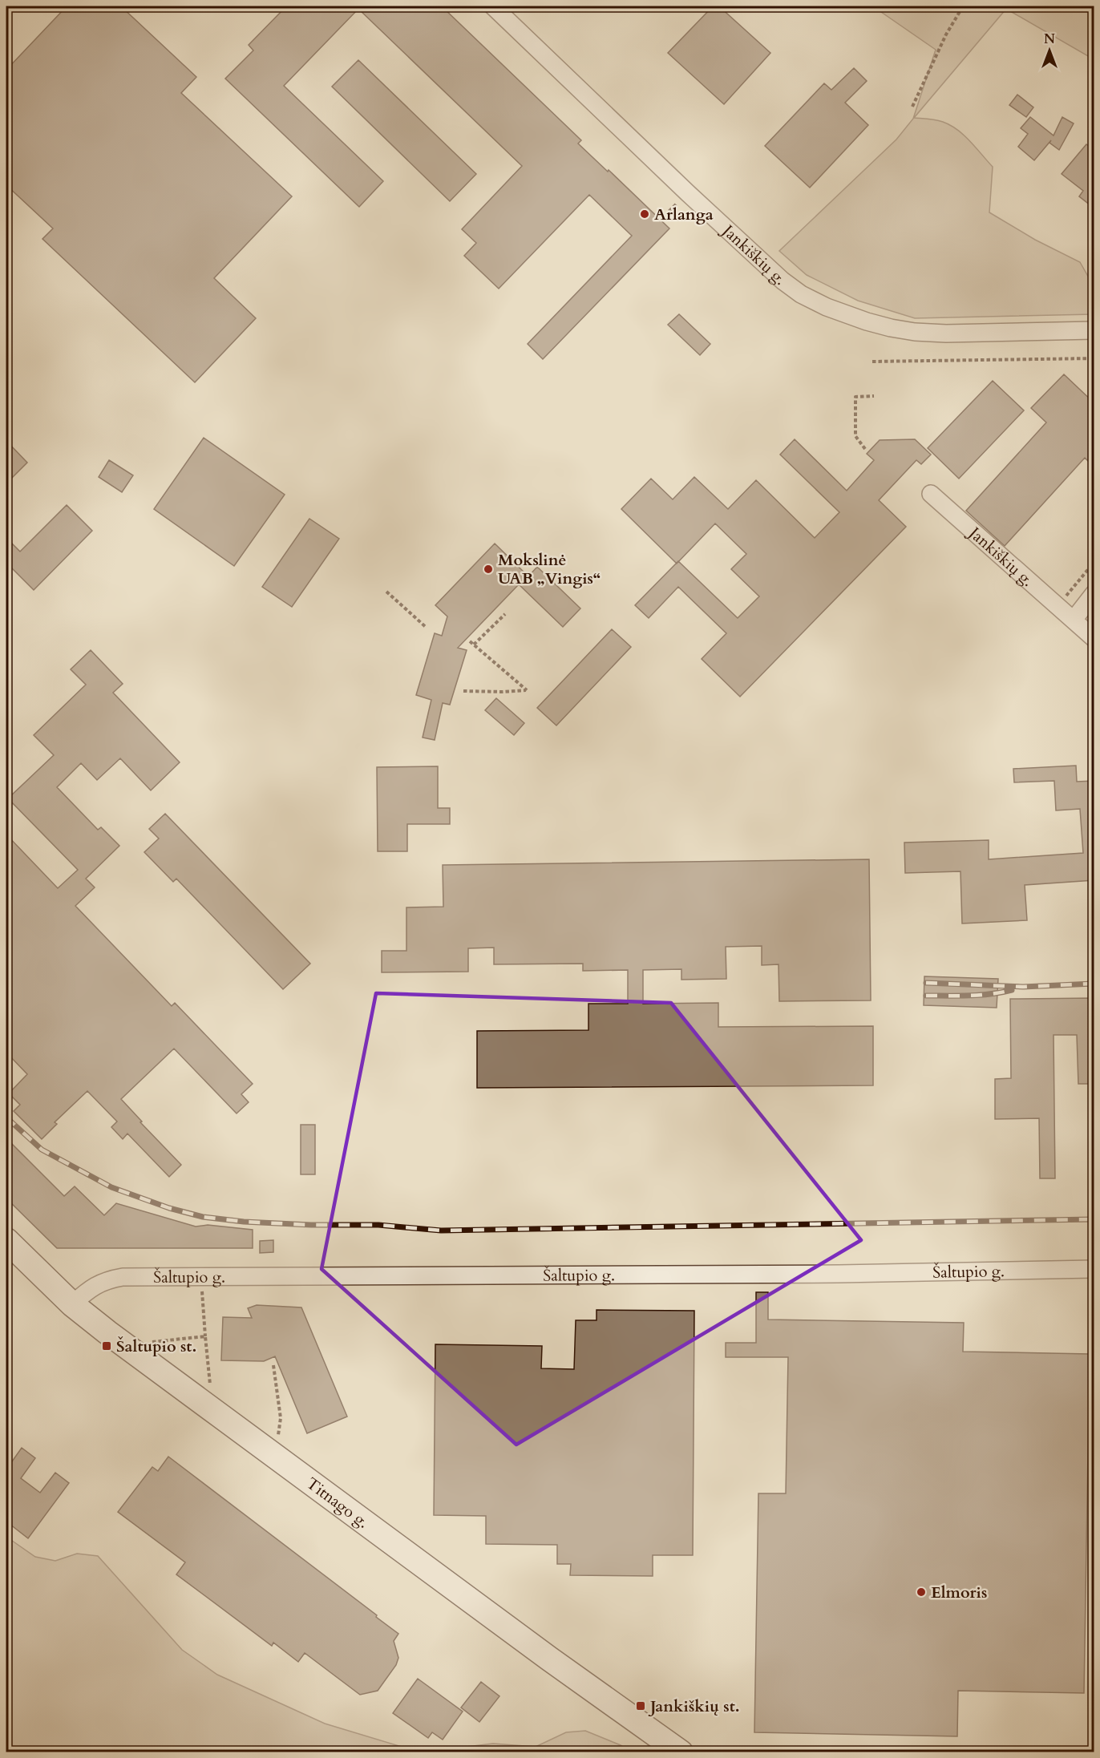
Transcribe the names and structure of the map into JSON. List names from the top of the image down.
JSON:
{
  "streets": {
    "street": ["Jankiškių g.", "Šaltupio g.", "Titnago g."]
  },
  "crossings": [
    ["Šaltupio g.", "Titnago g."]
  ],
  "places": {
    "other": ["Arlanga", "Mokslinė UAB „Vingis“", "Elmoris"],
    "transit": ["Šaltupio st.", "Jankiškių st."]
  },
  "north": "top"
}
